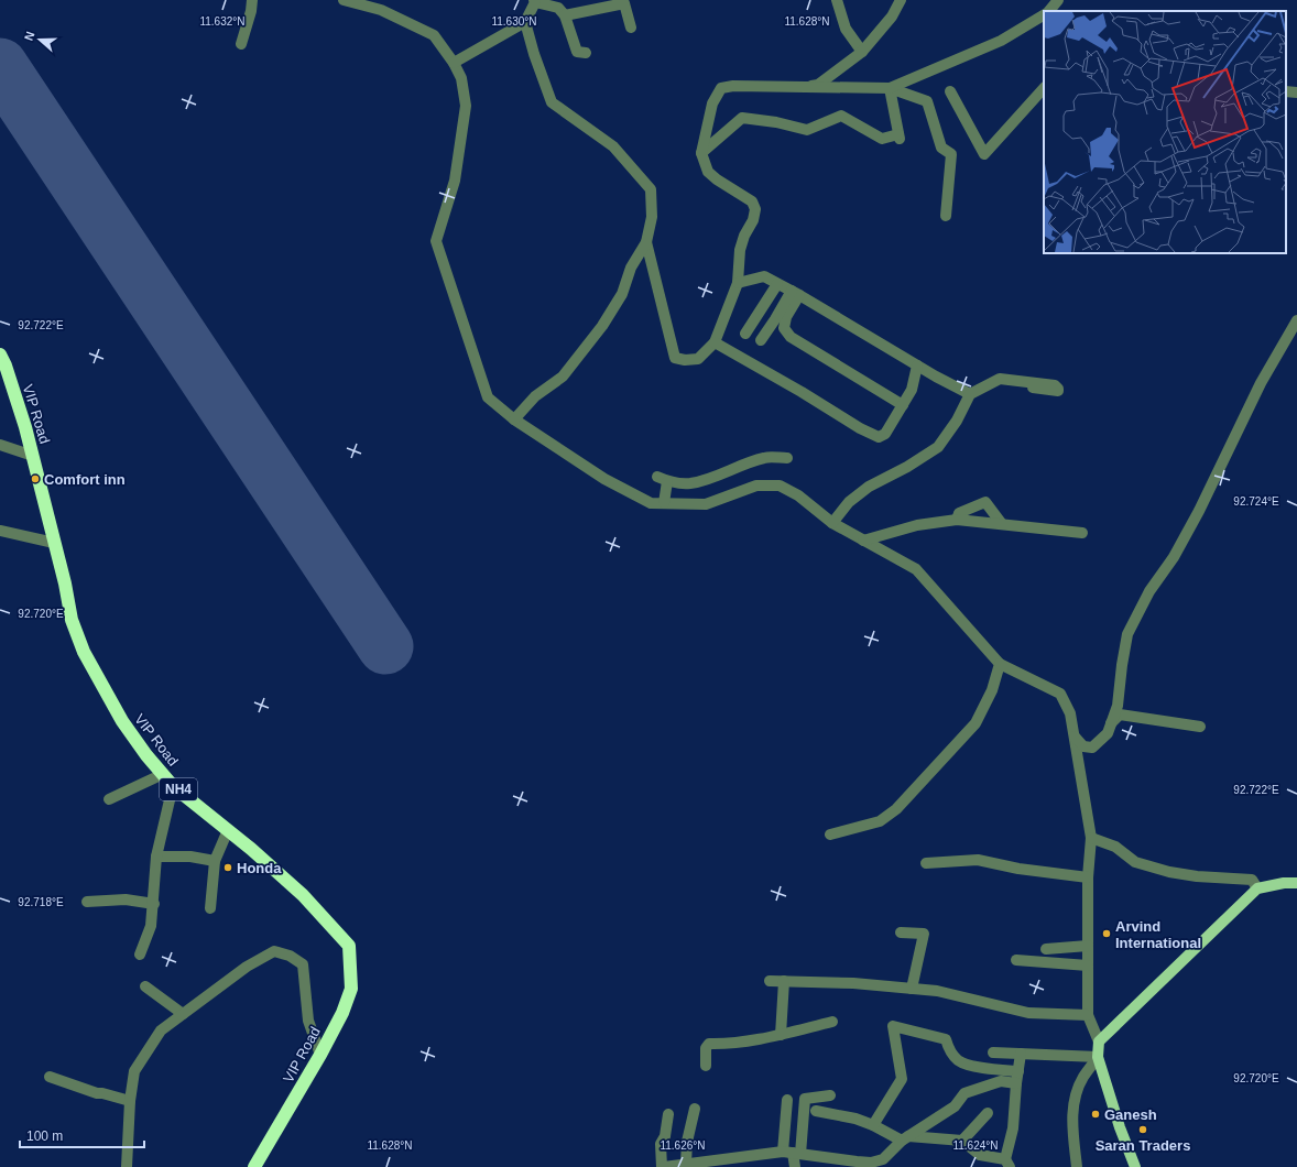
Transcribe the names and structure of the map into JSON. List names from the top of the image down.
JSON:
{
  "streets": {
    "highway": ["VIP Road", "NH4"]
  },
  "places": [
    "Comfort inn",
    "Honda",
    "Arvind International",
    "Ganesh",
    "Saran Traders"
  ],
  "scale_bar": "100 m",
  "north": "left",
  "coordinates": [
    "11.632°N",
    "11.630°N",
    "11.628°N",
    "92.722°E",
    "92.724°E",
    "92.720°E",
    "92.718°E",
    "11.626°N",
    "11.624°N"
  ]
}
